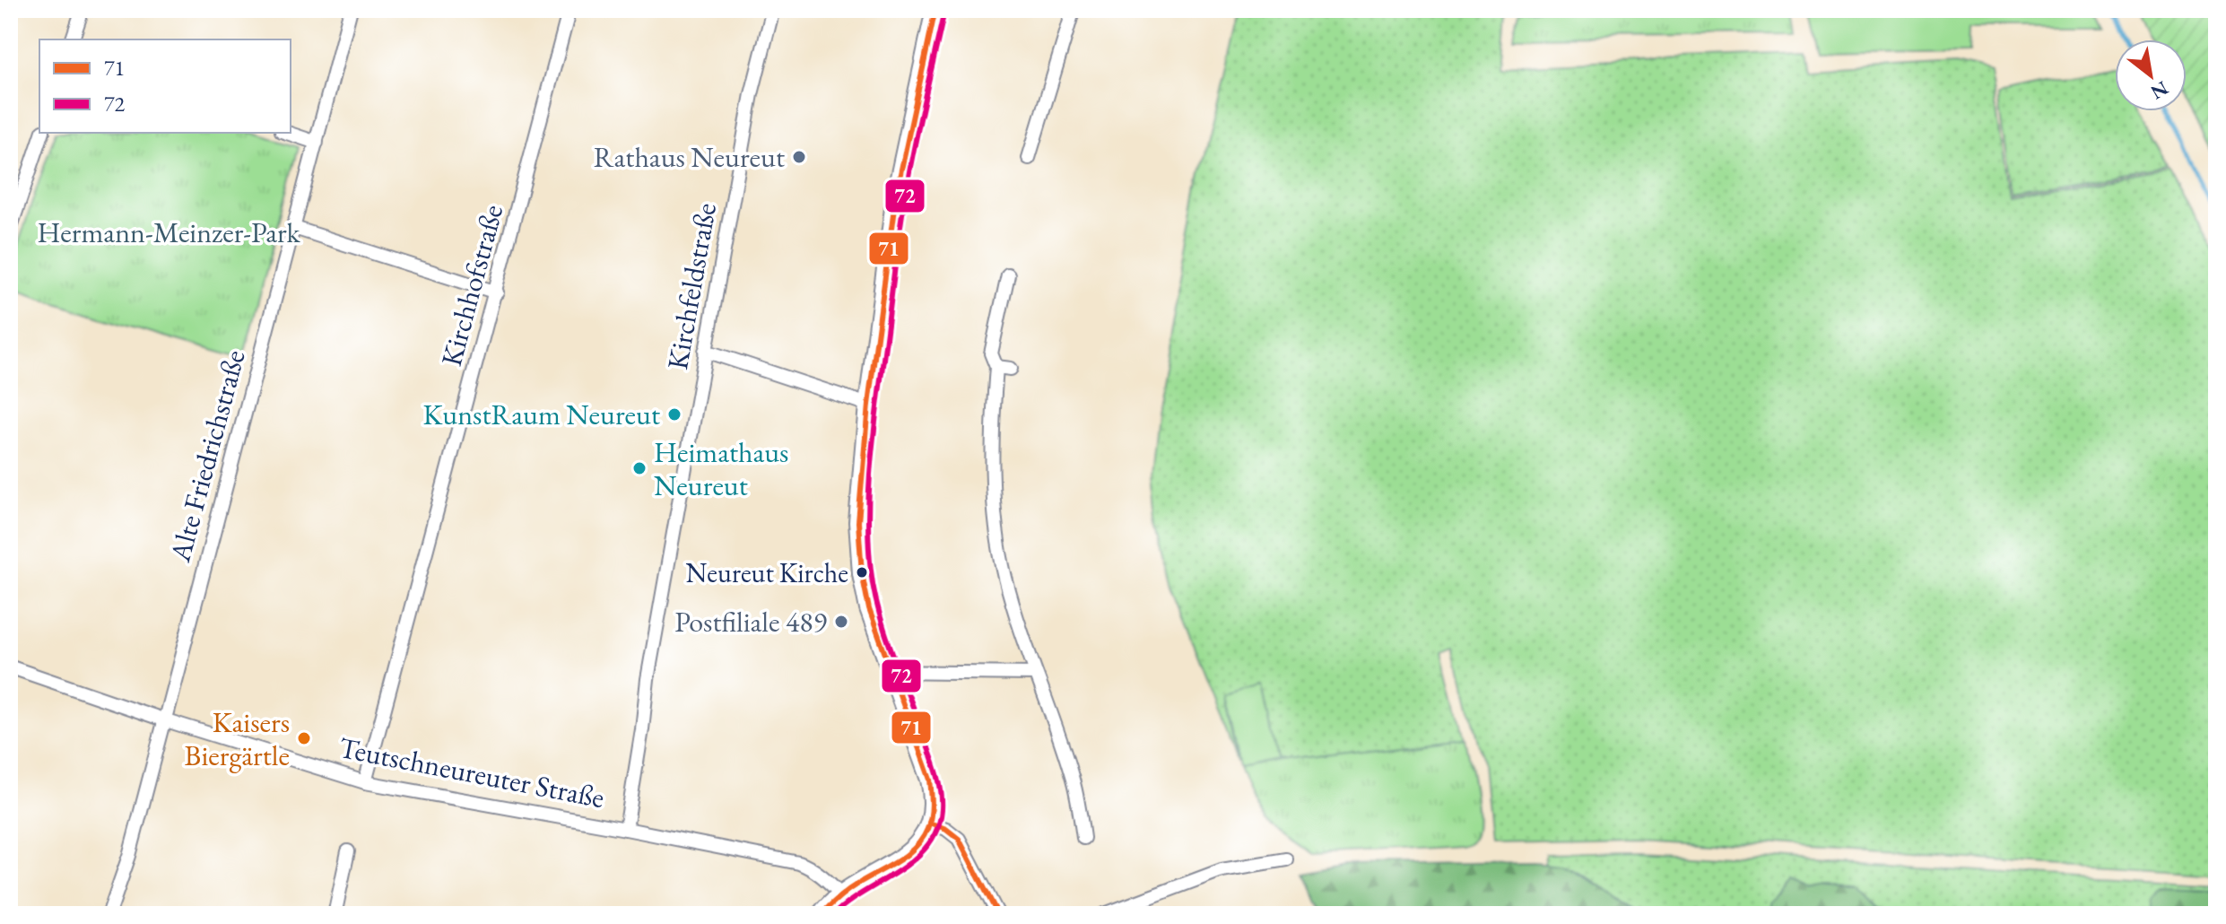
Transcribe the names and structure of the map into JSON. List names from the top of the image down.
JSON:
{
  "streets": {
    "street": [
      "Kirchhofstraße",
      "Kirchfeldstraße",
      "Alte Friedrichstraße",
      "Teutschneureuter Straße"
    ]
  },
  "crossings": [
    ["Kirchhofstraße", "Teutschneureuter Straße"],
    ["Kirchfeldstraße", "Teutschneureuter Straße"],
    ["Alte Friedrichstraße", "Teutschneureuter Straße"]
  ],
  "parks": ["Hermann-Meinzer-Park"],
  "places": [
    "Rathaus Neureut",
    "KunstRaum Neureut",
    "Heimathaus Neureut",
    "Neureut Kirche",
    "Postfiliale 489",
    "Kaisers Biergärtle"
  ],
  "lines": ["transit line 71", "transit line 72"],
  "legend": ["71", "72"],
  "north": "bottom right"
}
